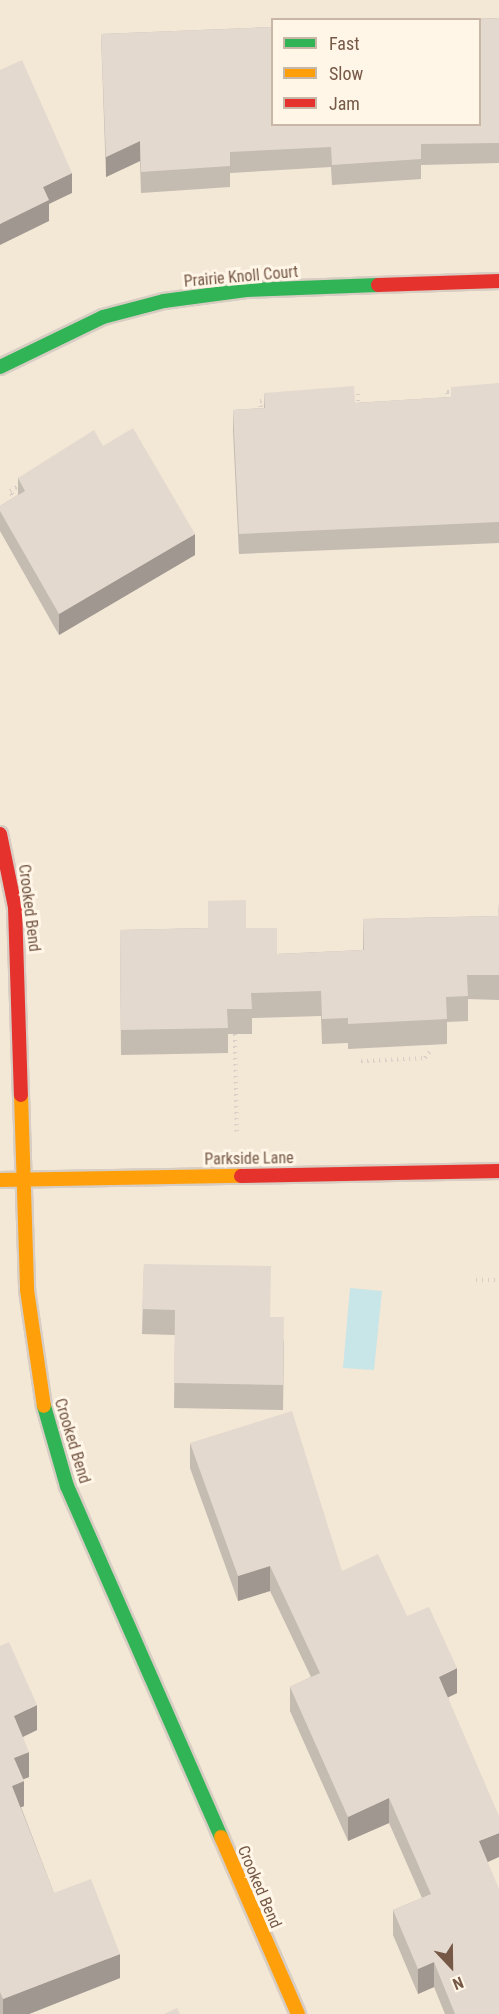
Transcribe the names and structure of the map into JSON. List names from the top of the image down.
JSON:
{
  "streets": {
    "street": ["Prairie Knoll Court", "Crooked Bend", "Parkside Lane"]
  },
  "crossings": [
    ["Crooked Bend", "Parkside Lane"]
  ],
  "legend": ["Fast", "Slow", "Jam"],
  "north": "bottom"
}
